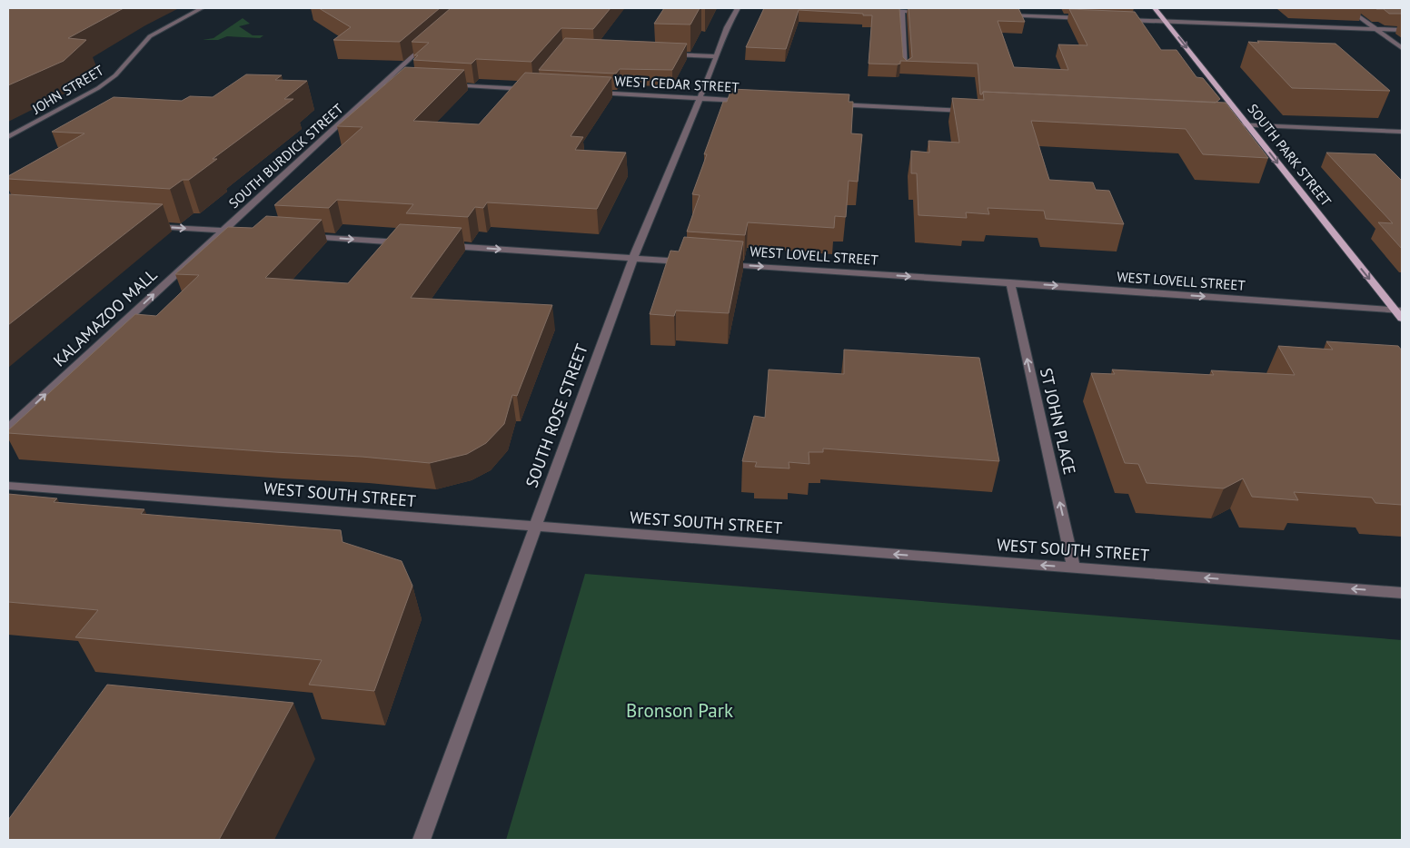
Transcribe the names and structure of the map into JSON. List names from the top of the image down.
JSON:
{
  "streets": {
    "main road": ["SOUTH PARK STREET"],
    "street": [
      "WEST CEDAR STREET",
      "JOHN STREET",
      "SOUTH BURDICK STREET",
      "WEST LOVELL STREET",
      "KALAMAZOO MALL",
      "SOUTH ROSE STREET",
      "ST JOHN PLACE",
      "WEST SOUTH STREET"
    ]
  },
  "crossings": [
    ["WEST CEDAR STREET", "SOUTH ROSE STREET"],
    ["SOUTH PARK STREET", "WEST LOVELL STREET"],
    ["SOUTH BURDICK STREET", "KALAMAZOO MALL"],
    ["WEST LOVELL STREET", "ST JOHN PLACE"],
    ["SOUTH ROSE STREET", "WEST SOUTH STREET"],
    ["ST JOHN PLACE", "WEST SOUTH STREET"]
  ],
  "one_way": [
    "SOUTH PARK STREET",
    "WEST LOVELL STREET",
    "KALAMAZOO MALL",
    "ST JOHN PLACE",
    "WEST SOUTH STREET"
  ],
  "parks": ["Bronson Park"]
}
